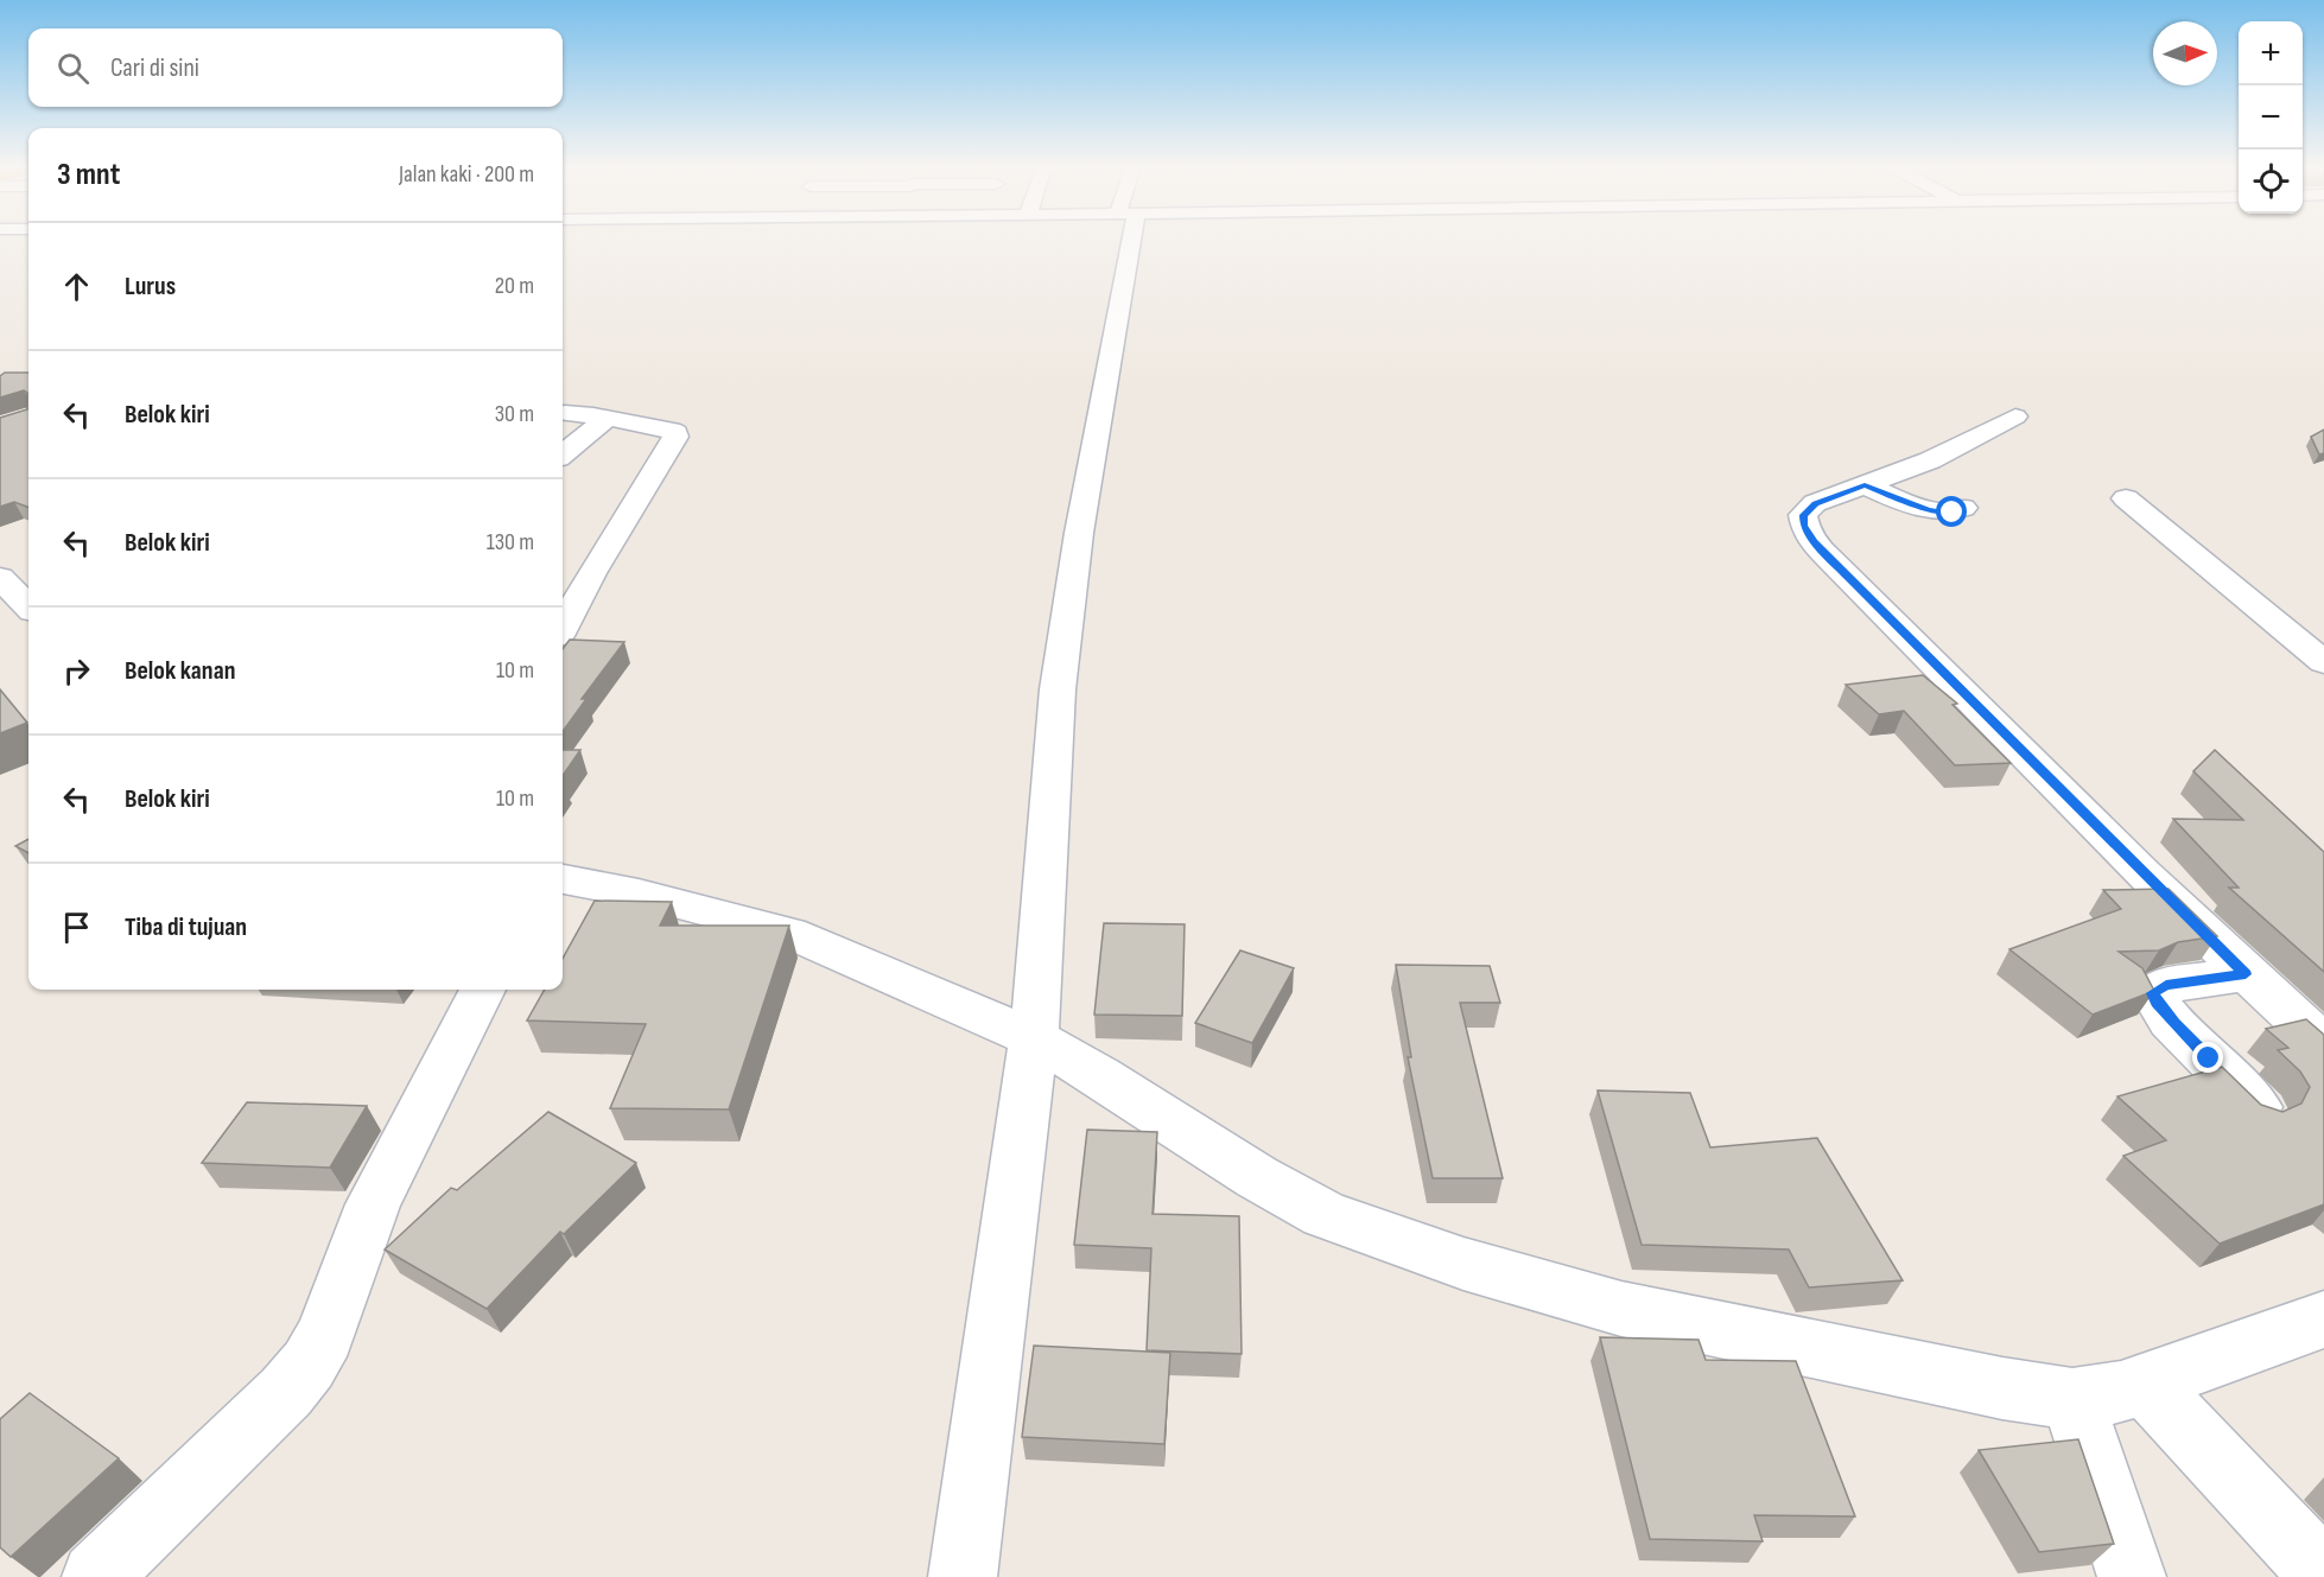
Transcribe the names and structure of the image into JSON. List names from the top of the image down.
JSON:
{
  "north": "right",
  "page": {
    "map_buttons": ["+", "−"],
    "search": "Cari di sini",
    "heading": ["3 mnt", "Jalan kaki · 200 m"],
    "list": [
      ["Lurus", "20 m"],
      ["Belok kiri", "30 m"],
      ["Belok kiri", "130 m"],
      ["Belok kanan", "10 m"],
      ["Belok kiri", "10 m"],
      "Tiba di tujuan"
    ]
  }
}
